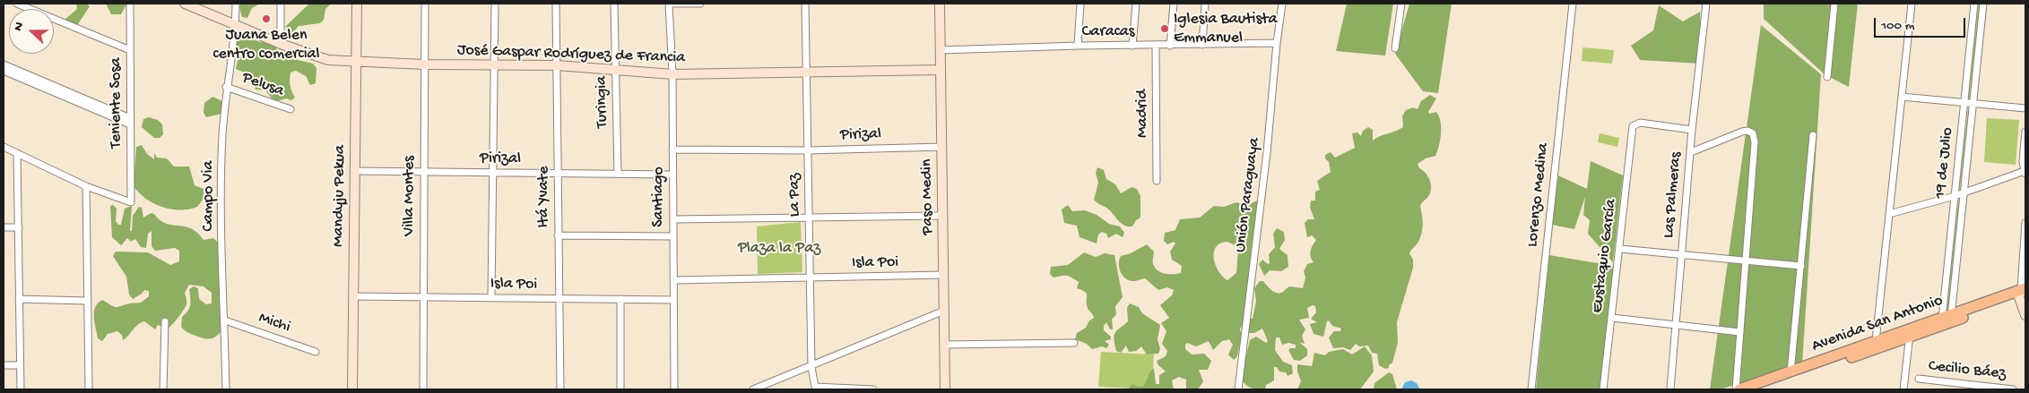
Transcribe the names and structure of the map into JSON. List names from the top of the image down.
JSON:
{
  "streets": {
    "main road": ["Avenida San Antonio"],
    "street": [
      "Caracas",
      "José Gaspar Rodríguez de Francia",
      "Pelusa",
      "Turingia",
      "Teniente Sosa",
      "Madrid",
      "Pirizal",
      "19 de Julio",
      "La Paz",
      "Unión Paraguaya",
      "Lorenzo Medina",
      "Las Palmeras",
      "Campo Via",
      "Mandyju Pekua",
      "Villa Montes",
      "Itá Yvate",
      "Santiago",
      "Paso Medin",
      "Eustaquio García",
      "Isla Poi",
      "Michi",
      "Cecilio Báez"
    ]
  },
  "crossings": [
    ["Caracas", "Madrid"],
    ["Caracas", "Unión Paraguaya"],
    ["Caracas", "Paso Medin"],
    ["José Gaspar Rodríguez de Francia", "Turingia"],
    ["José Gaspar Rodríguez de Francia", "La Paz"],
    ["José Gaspar Rodríguez de Francia", "Campo Via"],
    ["José Gaspar Rodríguez de Francia", "Mandyju Pekua"],
    ["José Gaspar Rodríguez de Francia", "Villa Montes"],
    ["José Gaspar Rodríguez de Francia", "Itá Yvate"],
    ["José Gaspar Rodríguez de Francia", "Santiago"],
    ["José Gaspar Rodríguez de Francia", "Paso Medin"],
    ["Pelusa", "Campo Via"],
    ["Turingia", "Pirizal"],
    ["Pirizal", "La Paz"],
    ["Pirizal", "Mandyju Pekua"],
    ["Pirizal", "Villa Montes"],
    ["Pirizal", "Itá Yvate"],
    ["Pirizal", "Santiago"],
    ["Pirizal", "Paso Medin"],
    ["19 de Julio", "Avenida San Antonio"],
    ["La Paz", "Isla Poi"],
    ["Las Palmeras", "Eustaquio García"],
    ["Campo Via", "Michi"],
    ["Mandyju Pekua", "Isla Poi"],
    ["Villa Montes", "Isla Poi"],
    ["Itá Yvate", "Isla Poi"],
    ["Santiago", "Isla Poi"],
    ["Paso Medin", "Isla Poi"]
  ],
  "parks": ["Plaza la Paz"],
  "places": ["Juana Belen centro comercial", "Iglesia Bautista Emmanuel"],
  "scale_bar": "100 m",
  "north": "left"
}
